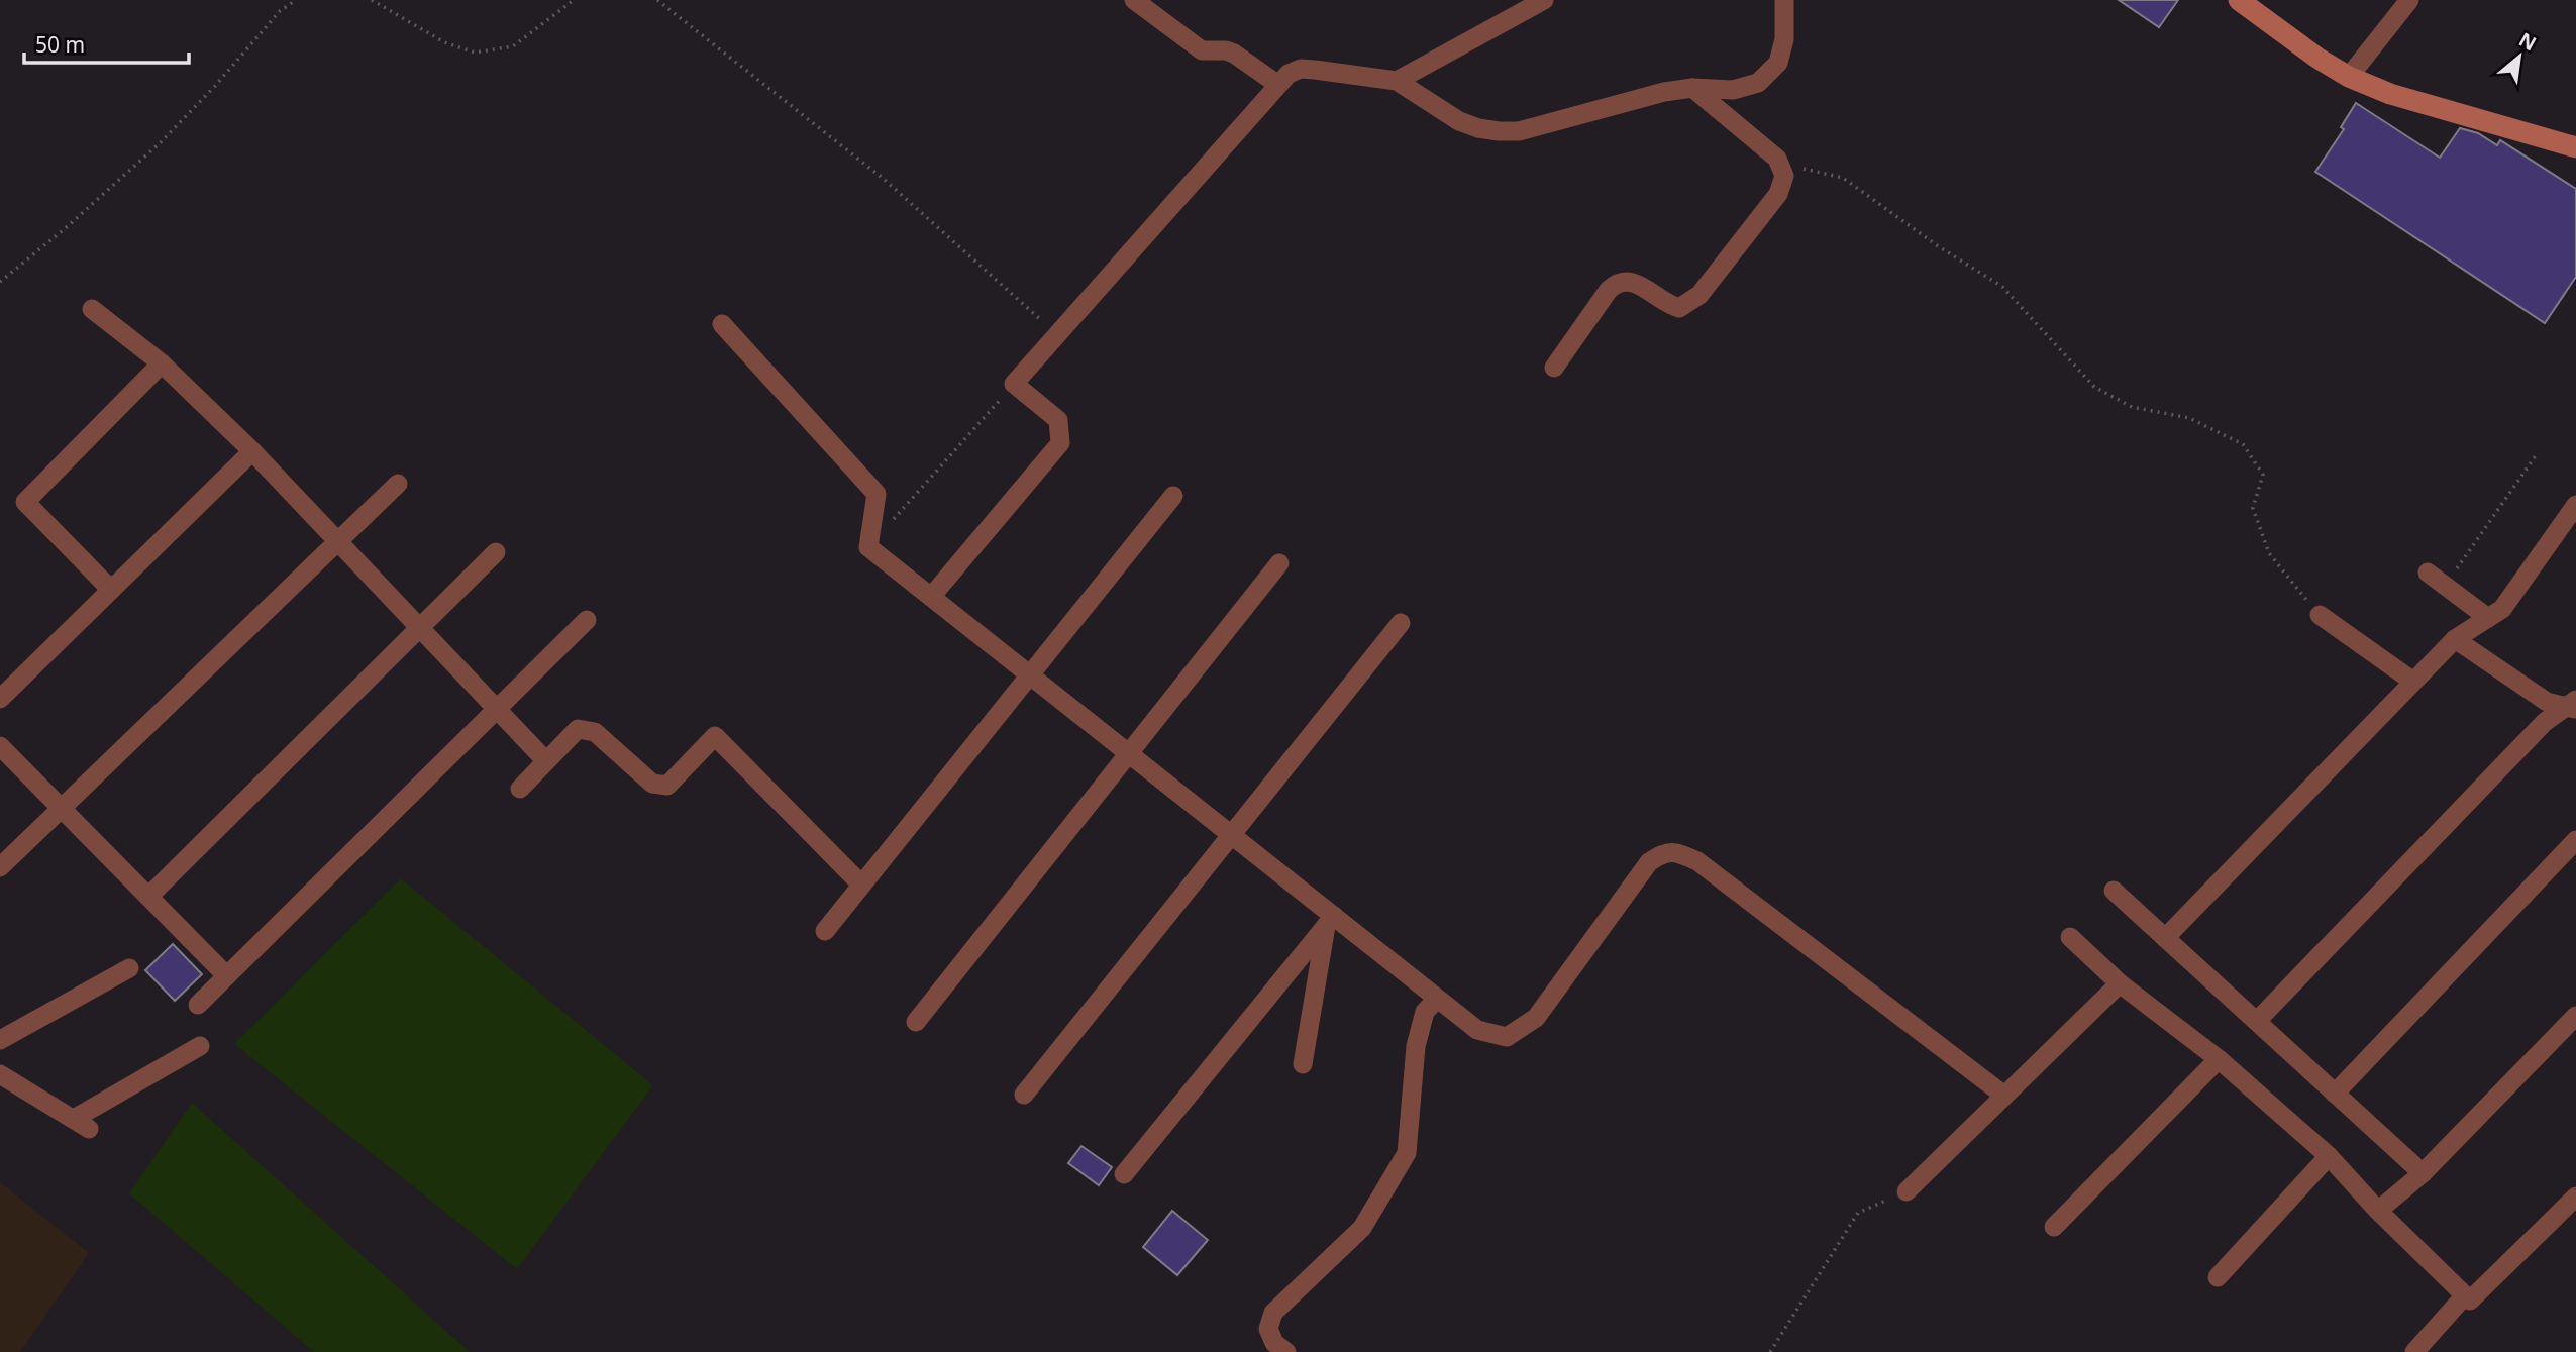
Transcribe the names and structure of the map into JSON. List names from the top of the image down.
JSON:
{
  "scale_bar": "50 m",
  "north": "top right"
}
